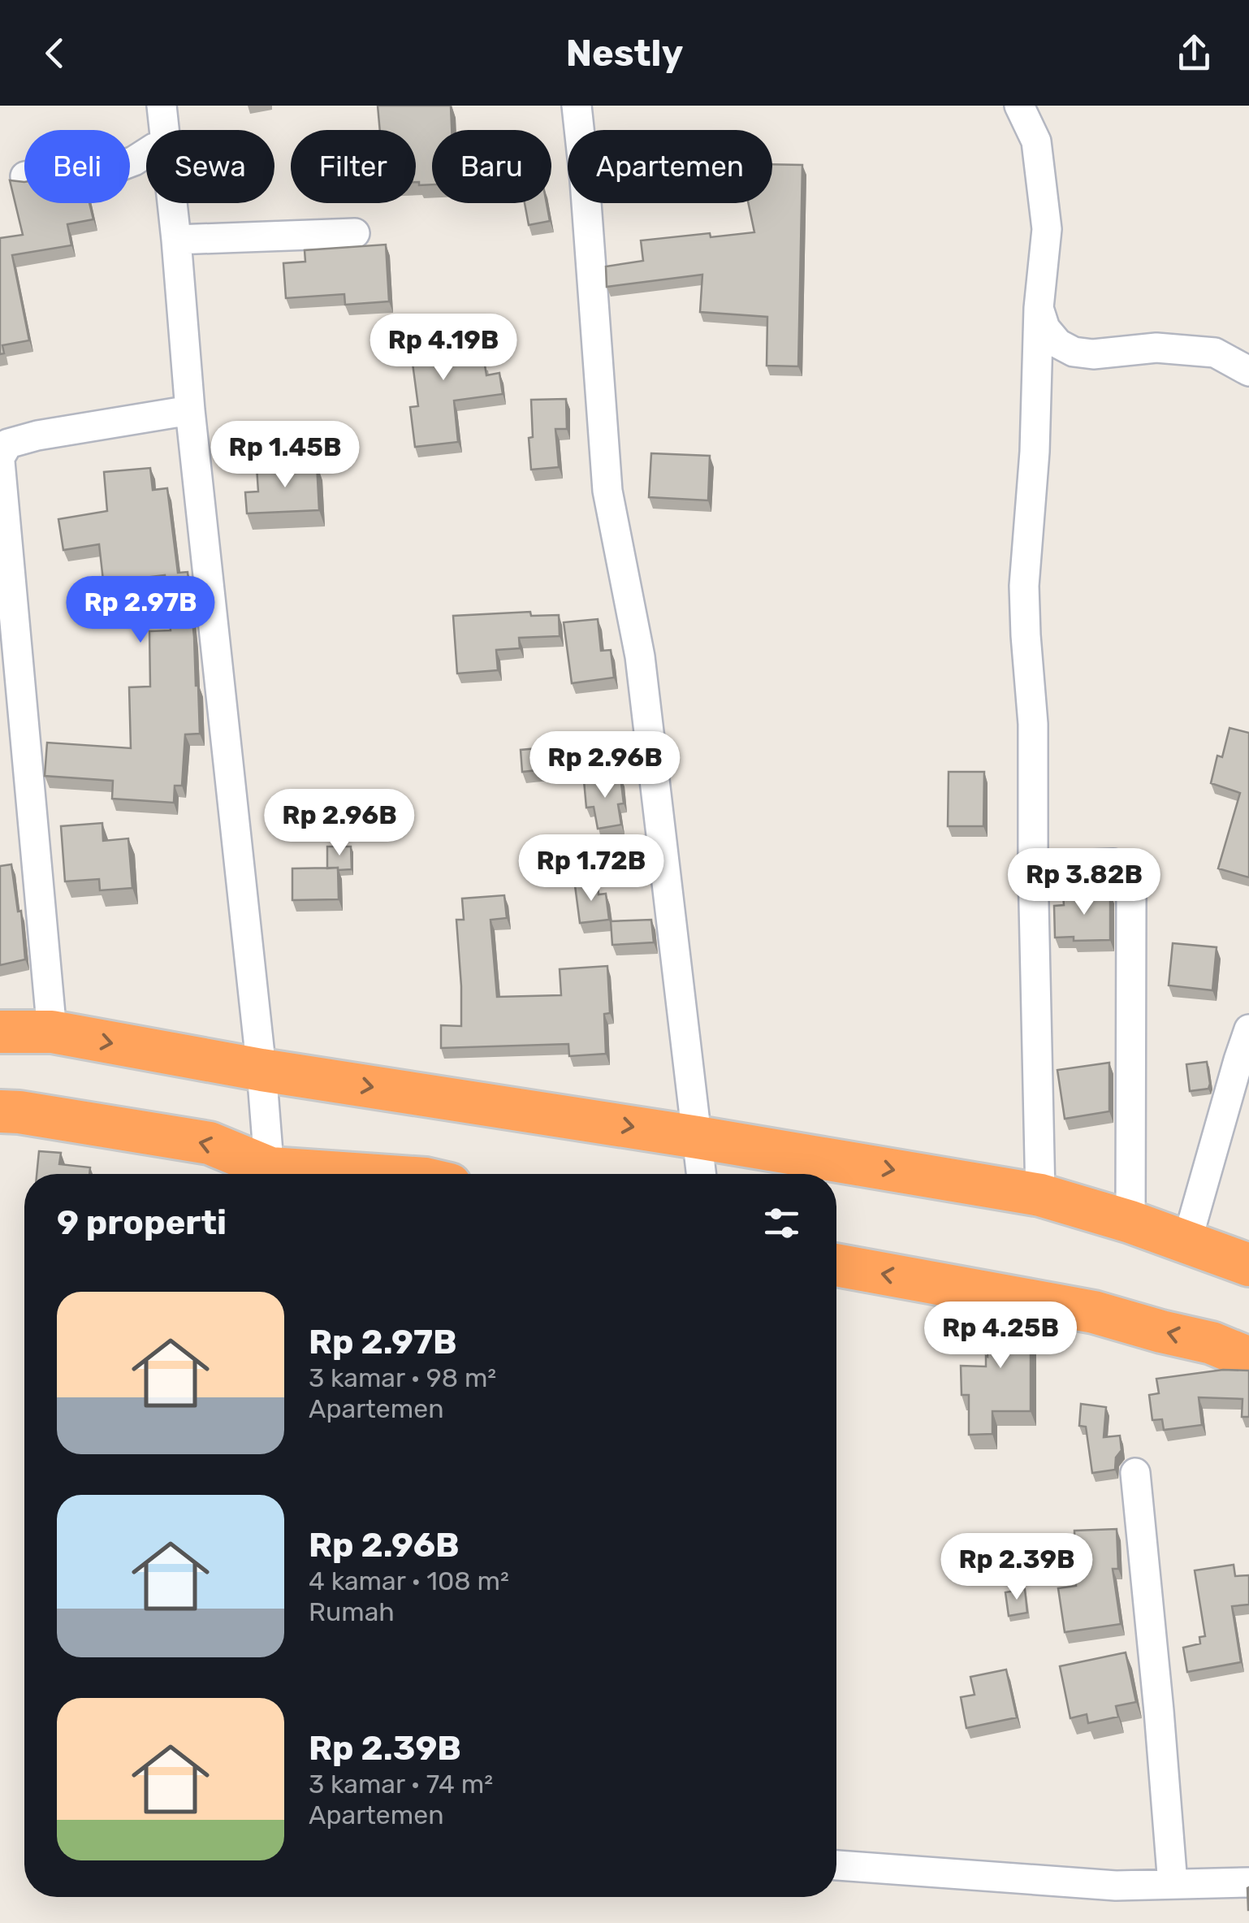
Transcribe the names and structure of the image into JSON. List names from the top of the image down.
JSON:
{
  "page": {
    "header": "Nestly",
    "chip": [
      "Beli",
      "Sewa",
      "Filter",
      "Baru",
      "Apartemen"
    ],
    "price": [
      "Rp 4.19B",
      "Rp 1.45B",
      "Rp 2.97B",
      "Rp 2.96B",
      "Rp 2.96B",
      "Rp 1.72B",
      "Rp 3.82B",
      "Rp 4.25B",
      "Rp 2.39B"
    ],
    "heading": "9 properti",
    "list": [
      {
        "name": "Rp 2.97B",
        "note": "3 kamar · 98 m² · Apartemen"
      },
      {
        "name": "Rp 2.96B",
        "note": "4 kamar · 108 m² · Rumah"
      },
      {
        "name": "Rp 2.39B",
        "note": "3 kamar · 74 m² · Apartemen"
      }
    ]
  }
}
